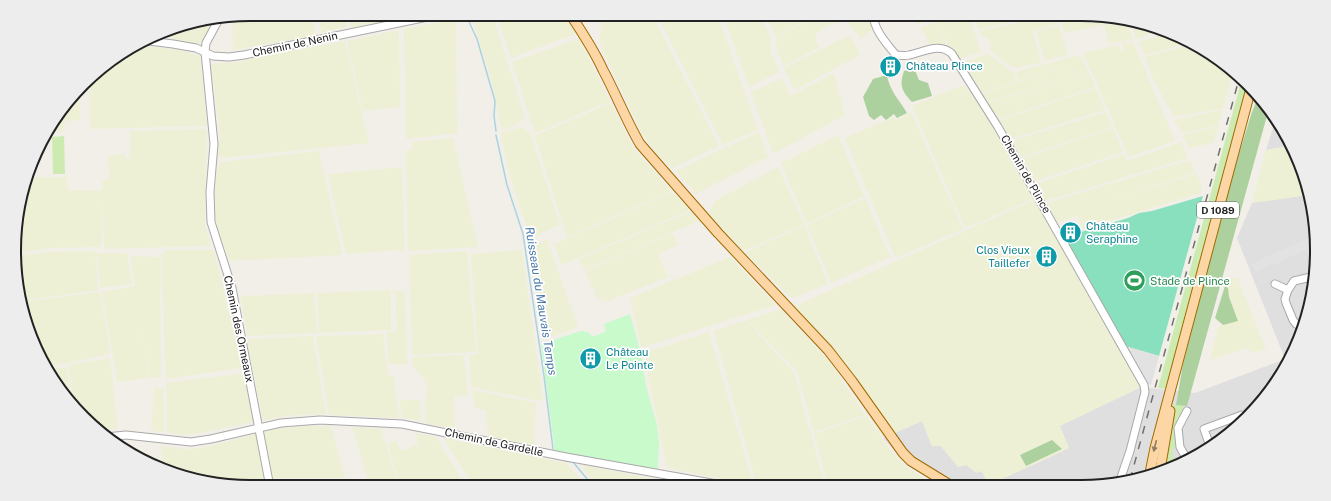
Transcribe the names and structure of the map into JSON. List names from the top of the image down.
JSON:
{
  "streets": {
    "main road": ["D 1089"],
    "street": [
      "Chemin de Nenin",
      "Chemin de Plince",
      "Chemin des Ormeaux",
      "Chemin de Gardelle"
    ]
  },
  "crossings": [
    ["Chemin de Nenin", "Chemin des Ormeaux"],
    ["Chemin des Ormeaux", "Chemin de Gardelle"]
  ],
  "water": ["Ruisseau du Mauvais Temps"],
  "places": {
    "building": [
      "Château Plince",
      "Château Seraphine",
      "Clos Vieux Taillefer",
      "Château Le Pointe"
    ],
    "sports": ["Stade de Plince"]
  }
}
